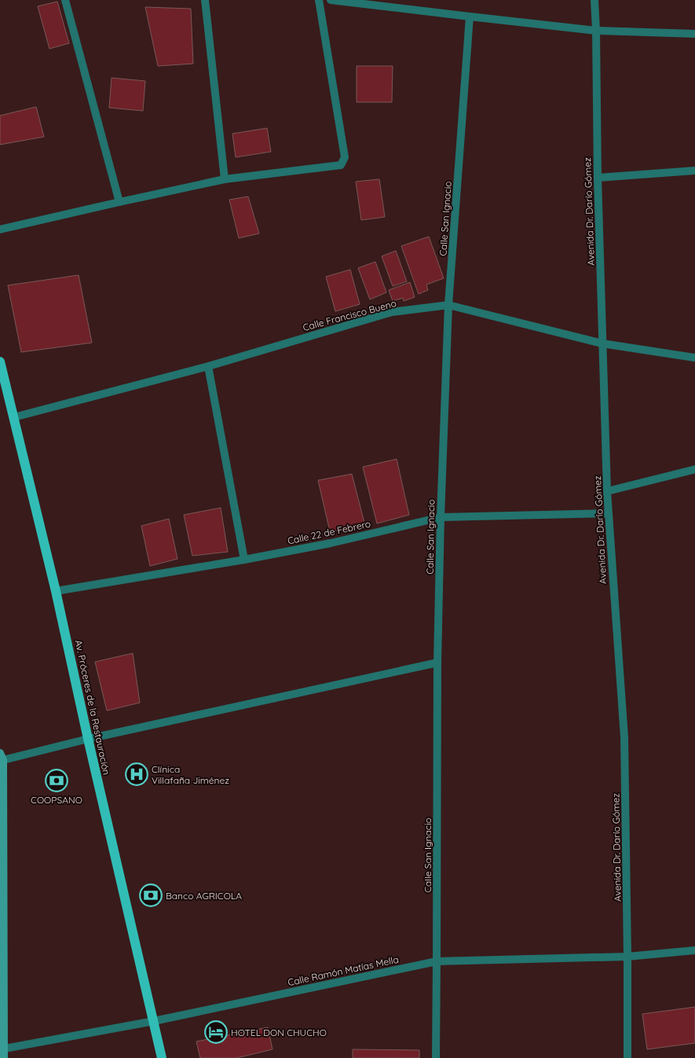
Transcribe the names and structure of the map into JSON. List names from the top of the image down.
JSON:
{
  "streets": {
    "main road": ["Av. Próceres de la Restauración"],
    "street": [
      "Avenida Dr. Darío Gómez",
      "Calle San Ignacio",
      "Calle Francisco Bueno",
      "Calle 22 de Febrero",
      "Calle Ramón Matías Mella"
    ]
  },
  "crossings": [
    ["Avenida Dr. Darío Gómez", "Calle Francisco Bueno"],
    ["Avenida Dr. Darío Gómez", "Calle 22 de Febrero"],
    ["Avenida Dr. Darío Gómez", "Calle Ramón Matías Mella"],
    ["Calle San Ignacio", "Calle Francisco Bueno"],
    ["Calle San Ignacio", "Calle 22 de Febrero"],
    ["Calle San Ignacio", "Calle Ramón Matías Mella"],
    ["Calle Francisco Bueno", "Av. Próceres de la Restauración"],
    ["Calle 22 de Febrero", "Av. Próceres de la Restauración"],
    ["Av. Próceres de la Restauración", "Calle Ramón Matías Mella"]
  ],
  "places": {
    "hospital": ["Clínica Villafaña Jiménez"],
    "bank": ["COOPSANO", "Banco AGRICOLA"],
    "hotel": ["HOTEL DON CHUCHO"]
  }
}
